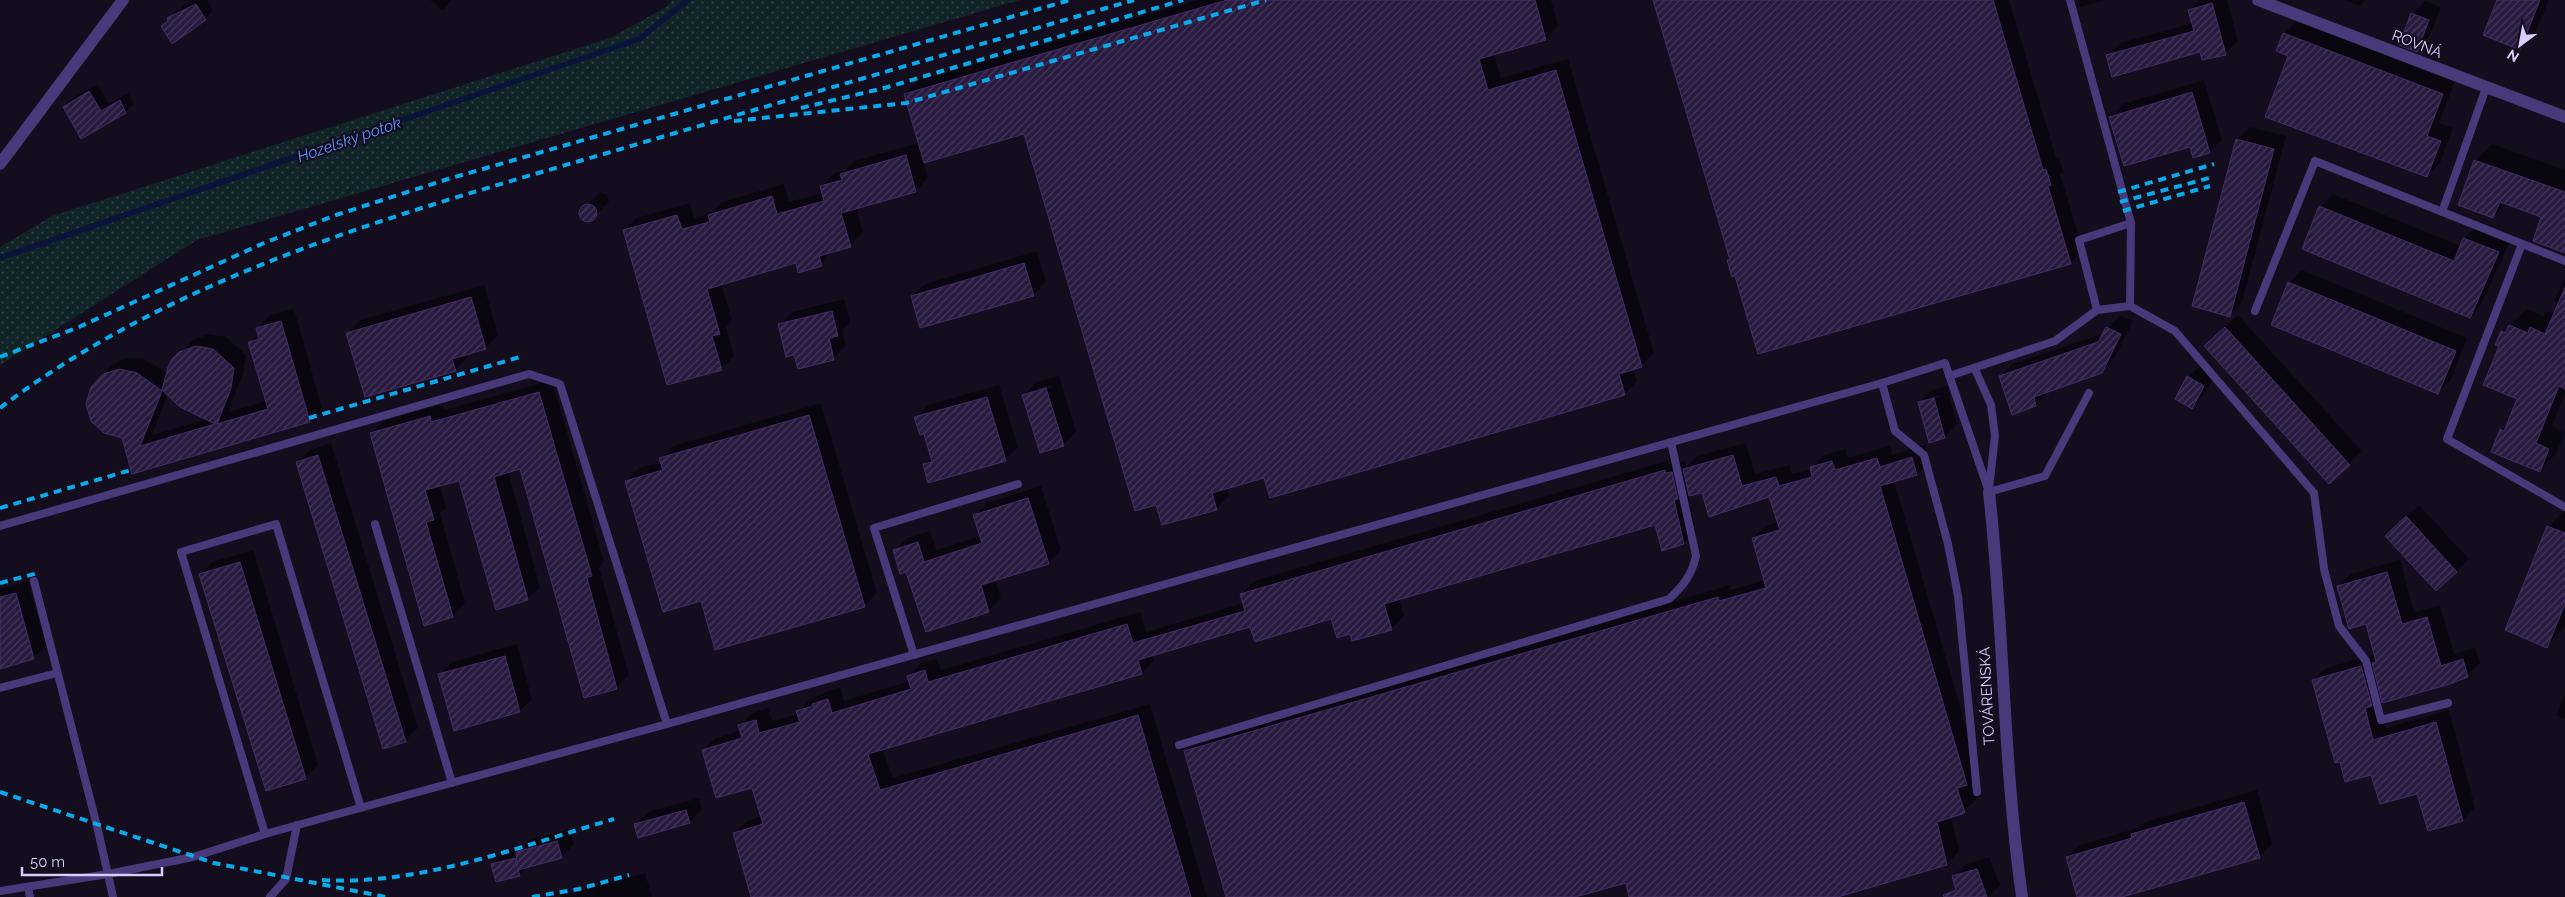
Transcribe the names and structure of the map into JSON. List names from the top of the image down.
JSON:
{
  "streets": {
    "street": ["ROVNÁ", "TOVÁRENSKÁ"]
  },
  "water": ["Hozelský potok"],
  "scale_bar": "50 m",
  "north": "bottom left"
}
